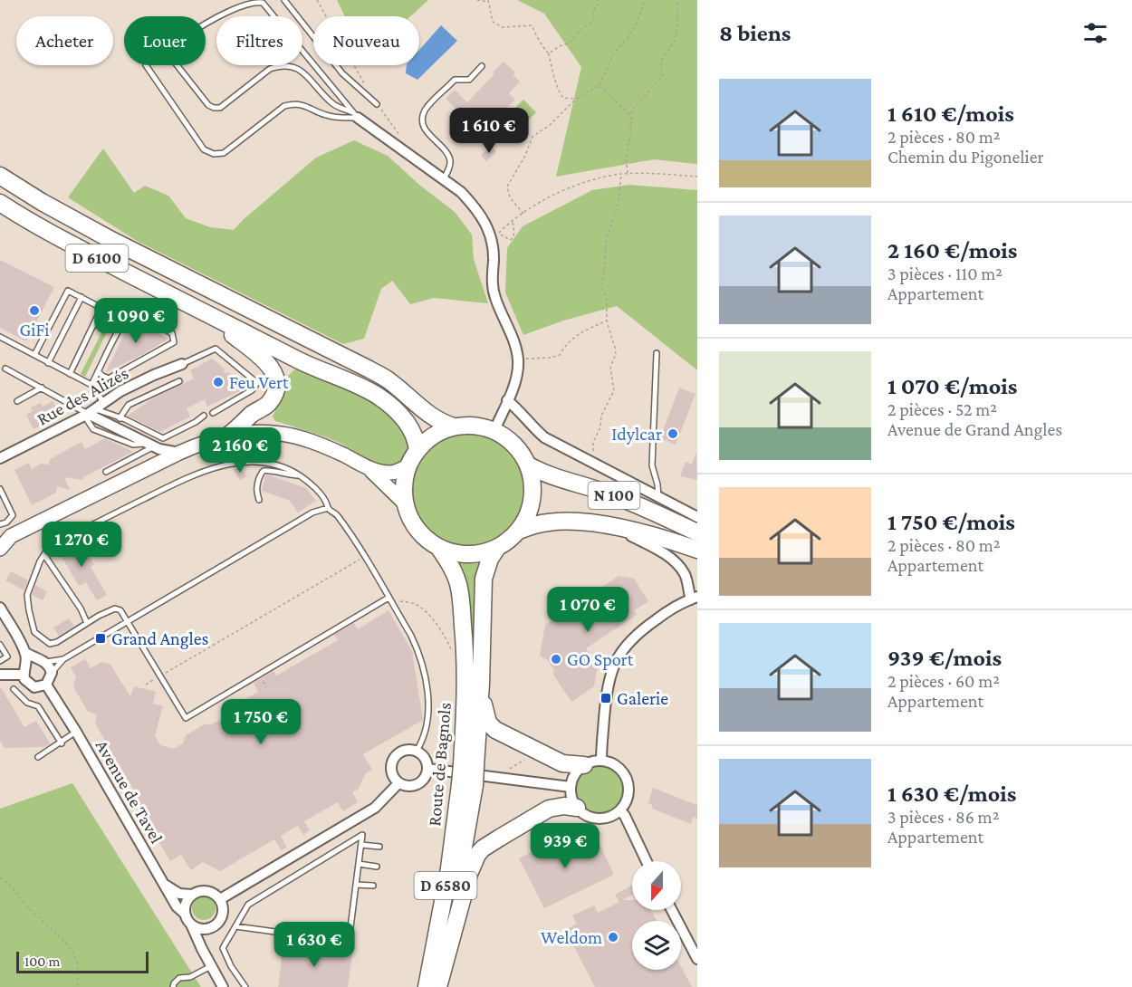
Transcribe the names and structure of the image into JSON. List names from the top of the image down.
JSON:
{
  "streets": {
    "main road": [
      "D 6100",
      "N 100",
      "Route de Bagnols",
      "D 6580"
    ],
    "street": ["Rue des Alizés", "Avenue de Tavel"]
  },
  "crossings": [
    ["D 6100", "N 100"],
    ["D 6100", "Route de Bagnols"],
    ["N 100", "Route de Bagnols"]
  ],
  "places": {
    "other": [
      "GiFi",
      "Feu Vert",
      "Idylcar",
      "GO Sport",
      "Weldom"
    ],
    "transit": ["Grand Angles", "Galerie"]
  },
  "scale_bar": "100 m",
  "north": "bottom",
  "page": {
    "heading": "8 biens",
    "chip": [
      "Acheter",
      "Louer",
      "Filtres",
      "Nouveau"
    ],
    "list": [
      {
        "name": "1 610 €/mois",
        "note": "2 pièces · 80 m² · Chemin du Pigonelier"
      },
      {
        "name": "2 160 €/mois",
        "note": "3 pièces · 110 m² · Appartement"
      },
      {
        "name": "1 070 €/mois",
        "note": "2 pièces · 52 m² · Avenue de Grand Angles"
      },
      {
        "name": "1 750 €/mois",
        "note": "2 pièces · 80 m² · Appartement"
      },
      {
        "name": "939 €/mois",
        "note": "2 pièces · 60 m² · Appartement"
      },
      {
        "name": "1 630 €/mois",
        "note": "3 pièces · 86 m² · Appartement"
      }
    ],
    "price": [
      "1 610 €",
      "1 090 €",
      "2 160 €",
      "1 270 €",
      "1 070 €",
      "1 750 €",
      "939 €",
      "1 630 €"
    ],
    "scale": "100 m"
  }
}
